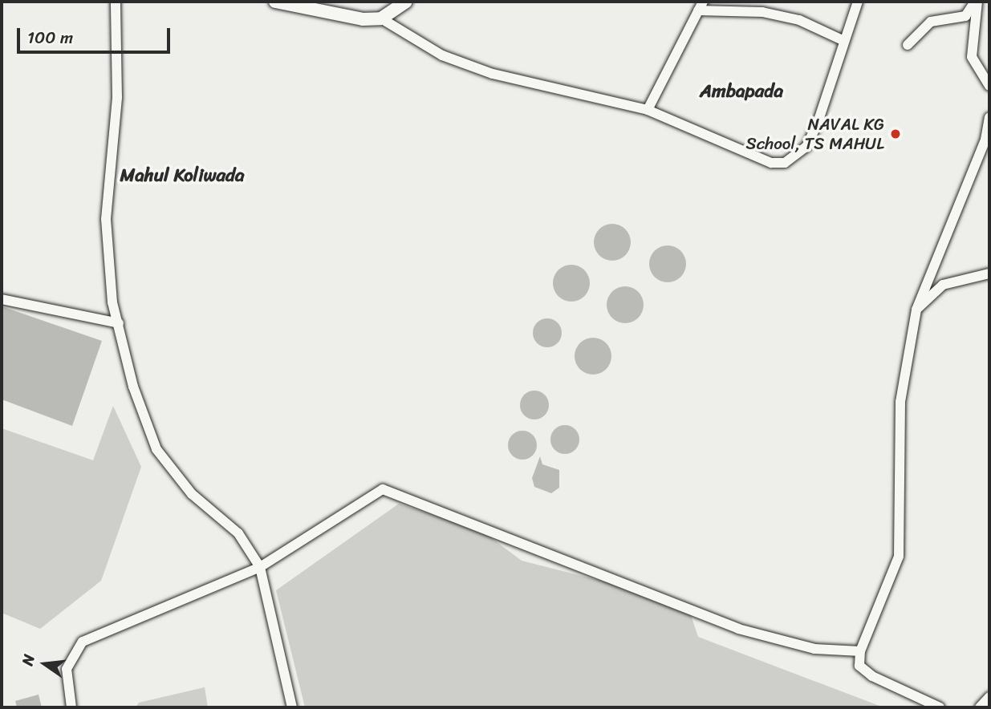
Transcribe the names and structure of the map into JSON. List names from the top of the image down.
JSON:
{
  "districts": ["Ambapada", "Mahul Koliwada"],
  "places": ["NAVAL KG School, TS MAHUL"],
  "scale_bar": "100 m",
  "north": "left"
}
